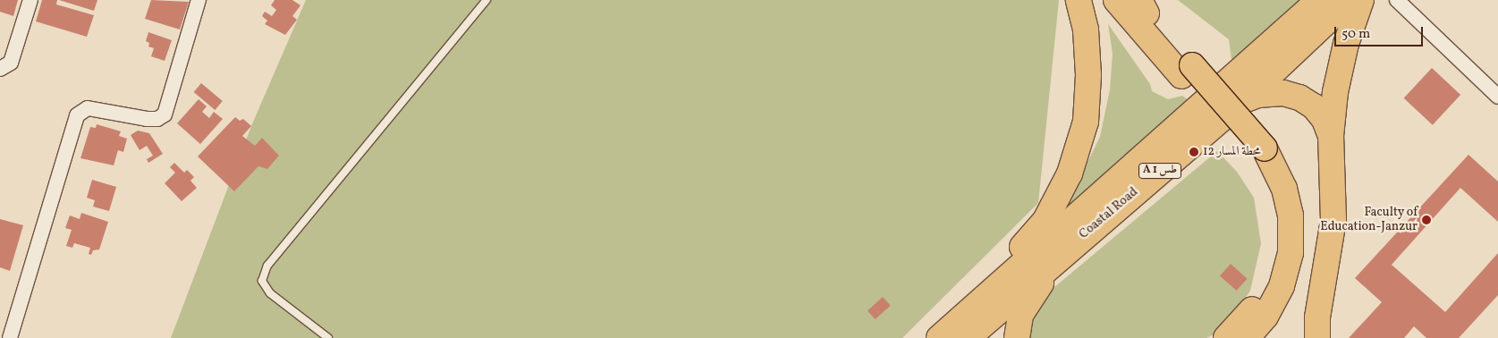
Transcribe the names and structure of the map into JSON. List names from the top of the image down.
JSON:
{
  "streets": {
    "highway": ["A 1 طس", "Coastal Road"]
  },
  "places": ["محطة المسار 12", "Faculty of Education-Janzur"],
  "scale_bar": "50 m"
}
